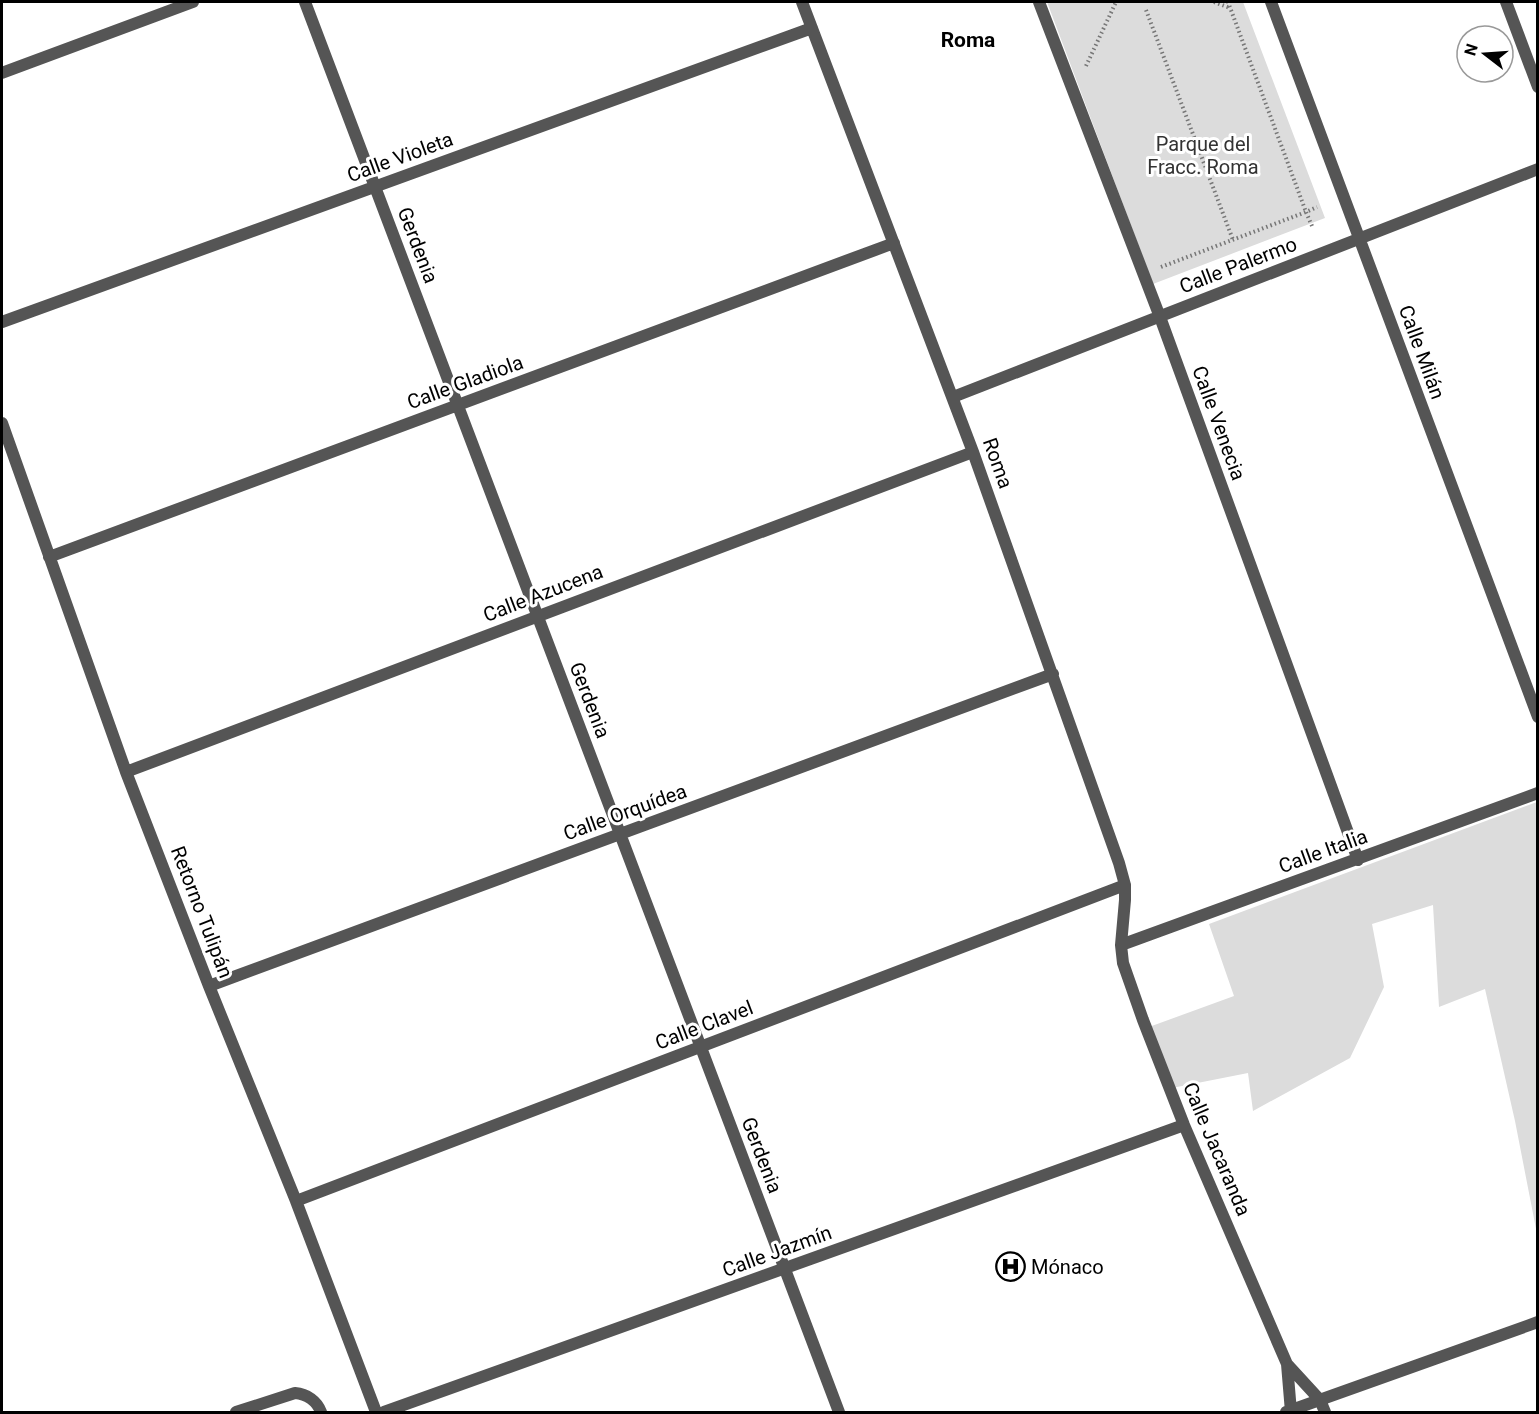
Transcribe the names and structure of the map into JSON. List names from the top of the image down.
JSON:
{
  "streets": {
    "street": [
      "Calle Violeta",
      "Gerdenia",
      "Calle Palermo",
      "Calle Milán",
      "Calle Gladiola",
      "Calle Venecia",
      "Roma",
      "Calle Azucena",
      "Calle Orquídea",
      "Calle Italia",
      "Retorno Tulipán",
      "Calle Clavel",
      "Calle Jacaranda",
      "Calle Jazmín"
    ]
  },
  "crossings": [
    ["Calle Violeta", "Gerdenia"],
    ["Calle Violeta", "Roma"],
    ["Gerdenia", "Calle Gladiola"],
    ["Gerdenia", "Calle Azucena"],
    ["Gerdenia", "Calle Orquídea"],
    ["Gerdenia", "Calle Clavel"],
    ["Gerdenia", "Calle Jazmín"],
    ["Calle Palermo", "Calle Milán"],
    ["Calle Palermo", "Calle Venecia"],
    ["Calle Palermo", "Roma"],
    ["Calle Gladiola", "Roma"],
    ["Calle Gladiola", "Retorno Tulipán"],
    ["Calle Venecia", "Calle Italia"],
    ["Roma", "Calle Azucena"],
    ["Roma", "Calle Orquídea"],
    ["Roma", "Calle Italia"],
    ["Roma", "Calle Clavel"],
    ["Roma", "Calle Jacaranda"],
    ["Calle Azucena", "Retorno Tulipán"],
    ["Calle Orquídea", "Retorno Tulipán"],
    ["Calle Italia", "Calle Jacaranda"],
    ["Retorno Tulipán", "Calle Clavel"],
    ["Calle Jacaranda", "Calle Jazmín"]
  ],
  "districts": ["Roma"],
  "parks": ["Parque del Fracc. Roma"],
  "places": {
    "hospital": ["Mónaco"]
  },
  "north": "left"
}
